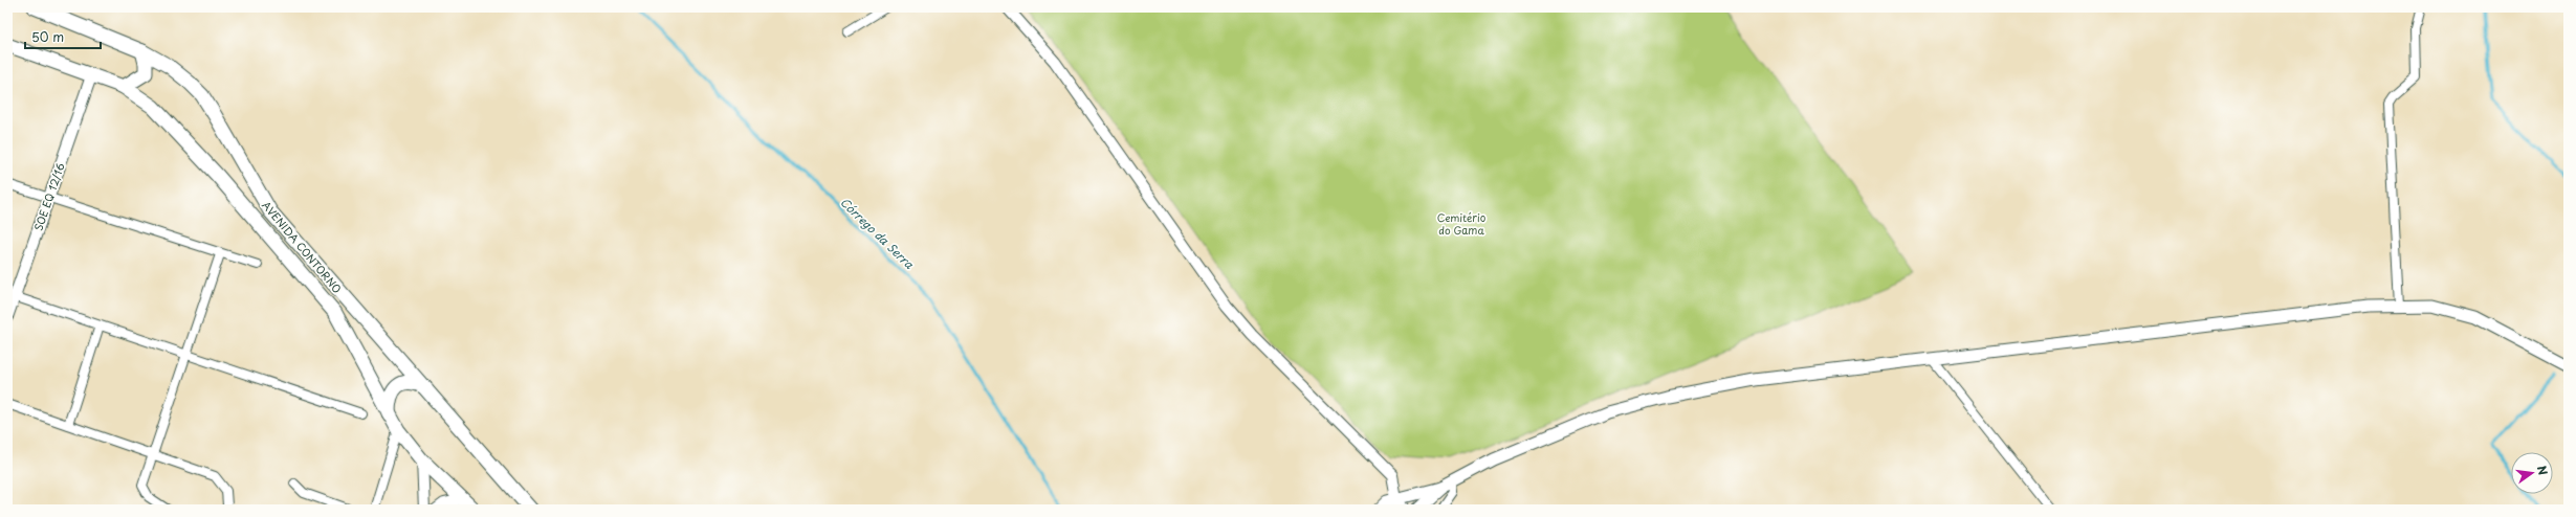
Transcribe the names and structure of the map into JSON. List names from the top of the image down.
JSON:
{
  "streets": {
    "main road": ["AVENIDA CONTORNO"],
    "street": ["SOE EQ 12/16"]
  },
  "crossings": [
    ["SOE EQ 12/16", "AVENIDA CONTORNO"]
  ],
  "water": ["Córrego da Serra"],
  "parks": ["Cemitério do Gama"],
  "scale_bar": "50 m",
  "north": "right"
}
